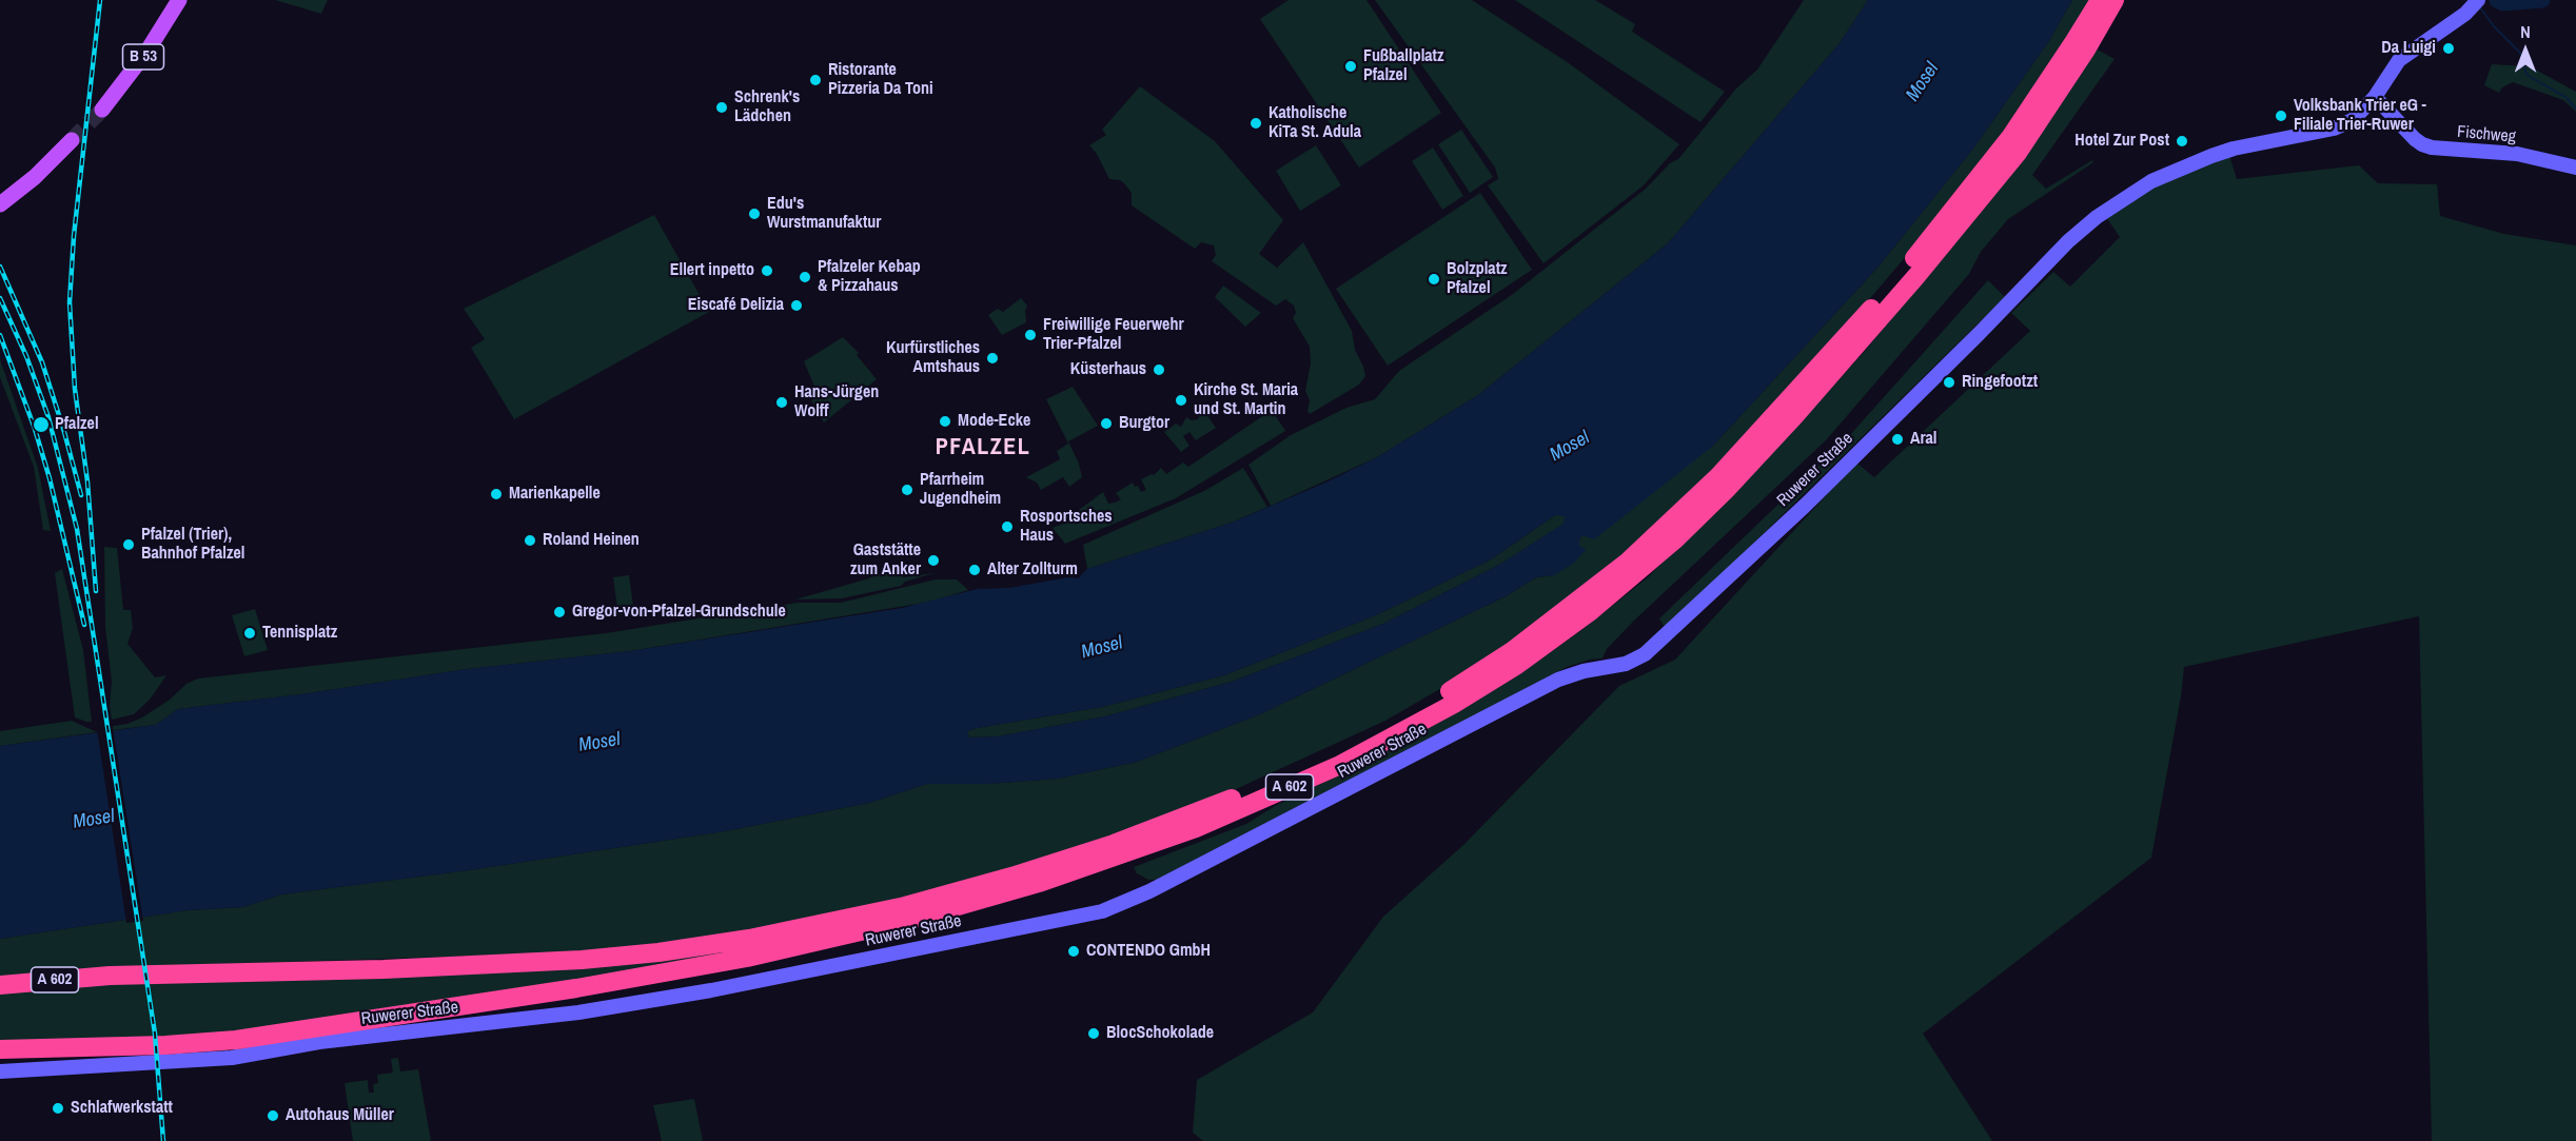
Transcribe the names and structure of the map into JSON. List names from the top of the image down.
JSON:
{
  "streets": {
    "highway": ["A 602"],
    "main road": ["B 53", "Fischweg", "Ruwerer Straße"]
  },
  "crossings": [
    ["Fischweg", "Ruwerer Straße"]
  ],
  "districts": ["PFALZEL"],
  "water": ["Mosel"],
  "places": [
    "Da Luigi",
    "Fußballplatz Pfalzel",
    "Ristorante Pizzeria Da Toni",
    "Schrenk's Lädchen",
    "Volksbank Trier eG - Filiale Trier-Ruwer",
    "Katholische KiTa St. Adula",
    "Hotel Zur Post",
    "Edu's Wurstmanufaktur",
    "Ellert inpetto",
    "Pfalzeler Kebap & Pizzahaus",
    "Bolzplatz Pfalzel",
    "Eiscafé Delizia",
    "Freiwillige Feuerwehr Trier-Pfalzel",
    "Kurfürstliches Amtshaus",
    "Küsterhaus",
    "Ringefootzt",
    "Kirche St. Maria und St. Martin",
    "Hans-Jürgen Wolff",
    "Mode-Ecke",
    "Burgtor",
    "Pfalzel",
    "Aral",
    "Pfarrheim Jugendheim",
    "Marienkapelle",
    "Rosportsches Haus",
    "Roland Heinen",
    "Pfalzel (Trier), Bahnhof Pfalzel",
    "Gaststätte zum Anker",
    "Alter Zollturm",
    "Gregor-von-Pfalzel-Grundschule",
    "Tennisplatz",
    "CONTENDO GmbH",
    "BlocSchokolade",
    "Schlafwerkstatt",
    "Autohaus Müller"
  ],
  "north": "top"
}
